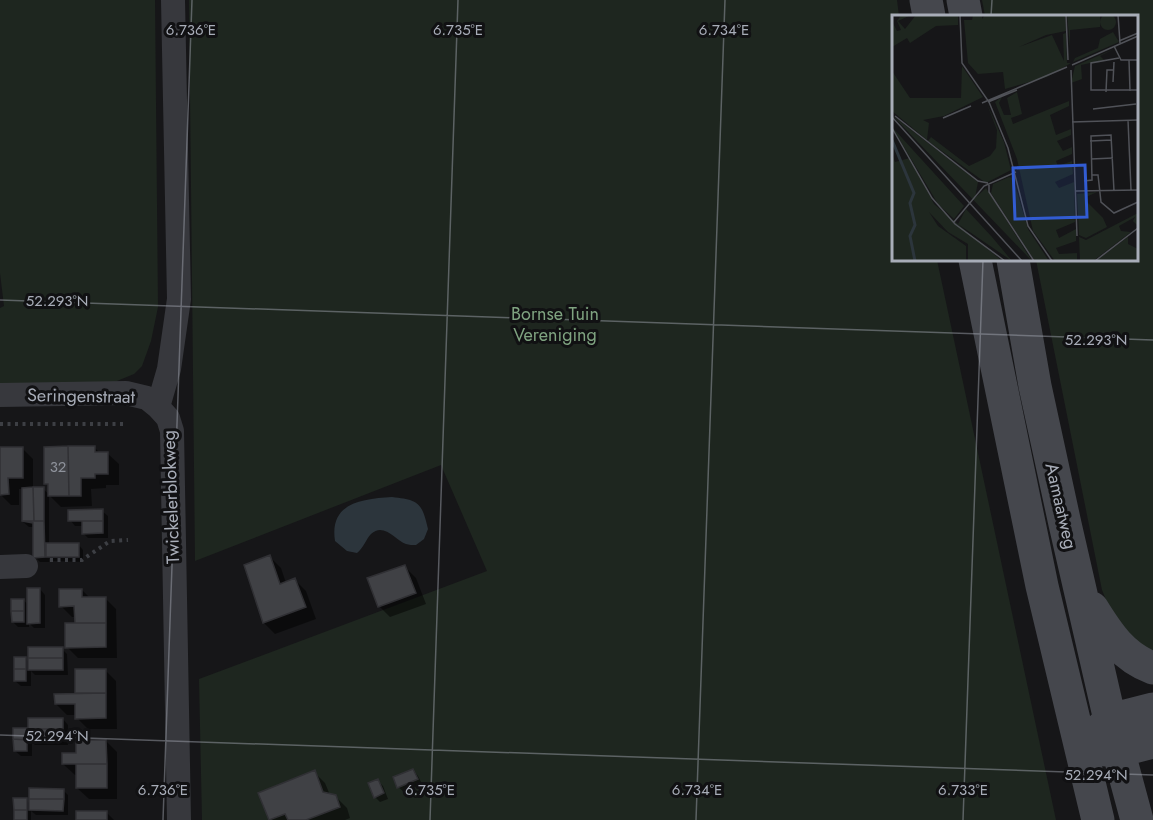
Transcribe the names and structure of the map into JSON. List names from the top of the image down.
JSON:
{
  "streets": {
    "main road": ["Aamaatweg"],
    "street": ["Seringenstraat", "Twickelerblokweg"]
  },
  "crossings": [
    ["Seringenstraat", "Twickelerblokweg"]
  ],
  "parks": ["Bornse Tuin Vereniging"],
  "house_numbers": ["32"],
  "coordinates": [
    "6.736°E",
    "6.735°E",
    "6.734°E",
    "52.293°N",
    "52.294°N",
    "6.733°E"
  ]
}
